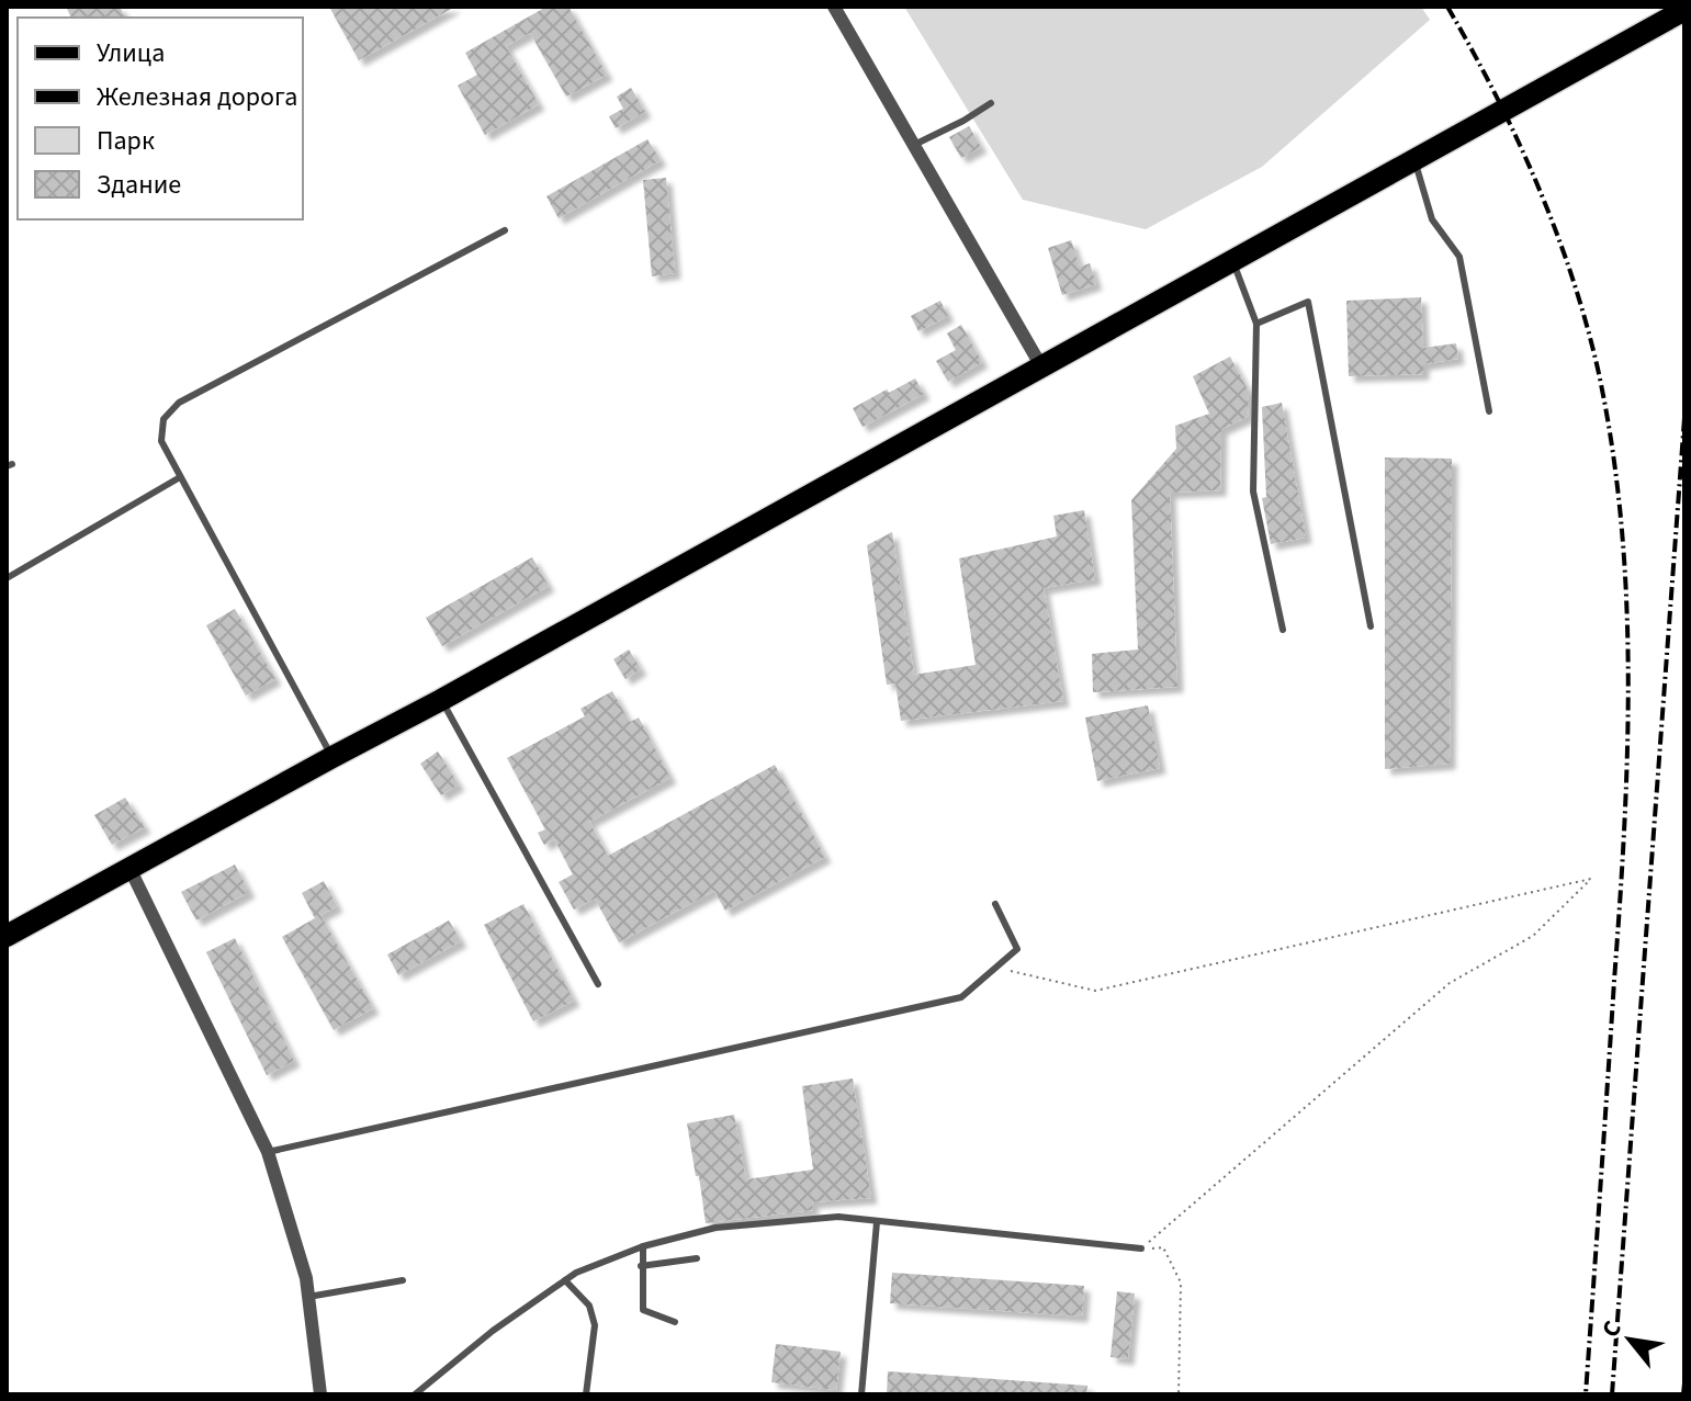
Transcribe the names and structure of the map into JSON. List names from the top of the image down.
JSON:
{
  "legend": [
    "Улица",
    "Железная дорога",
    "Парк",
    "Здание"
  ],
  "north": "top left"
}
